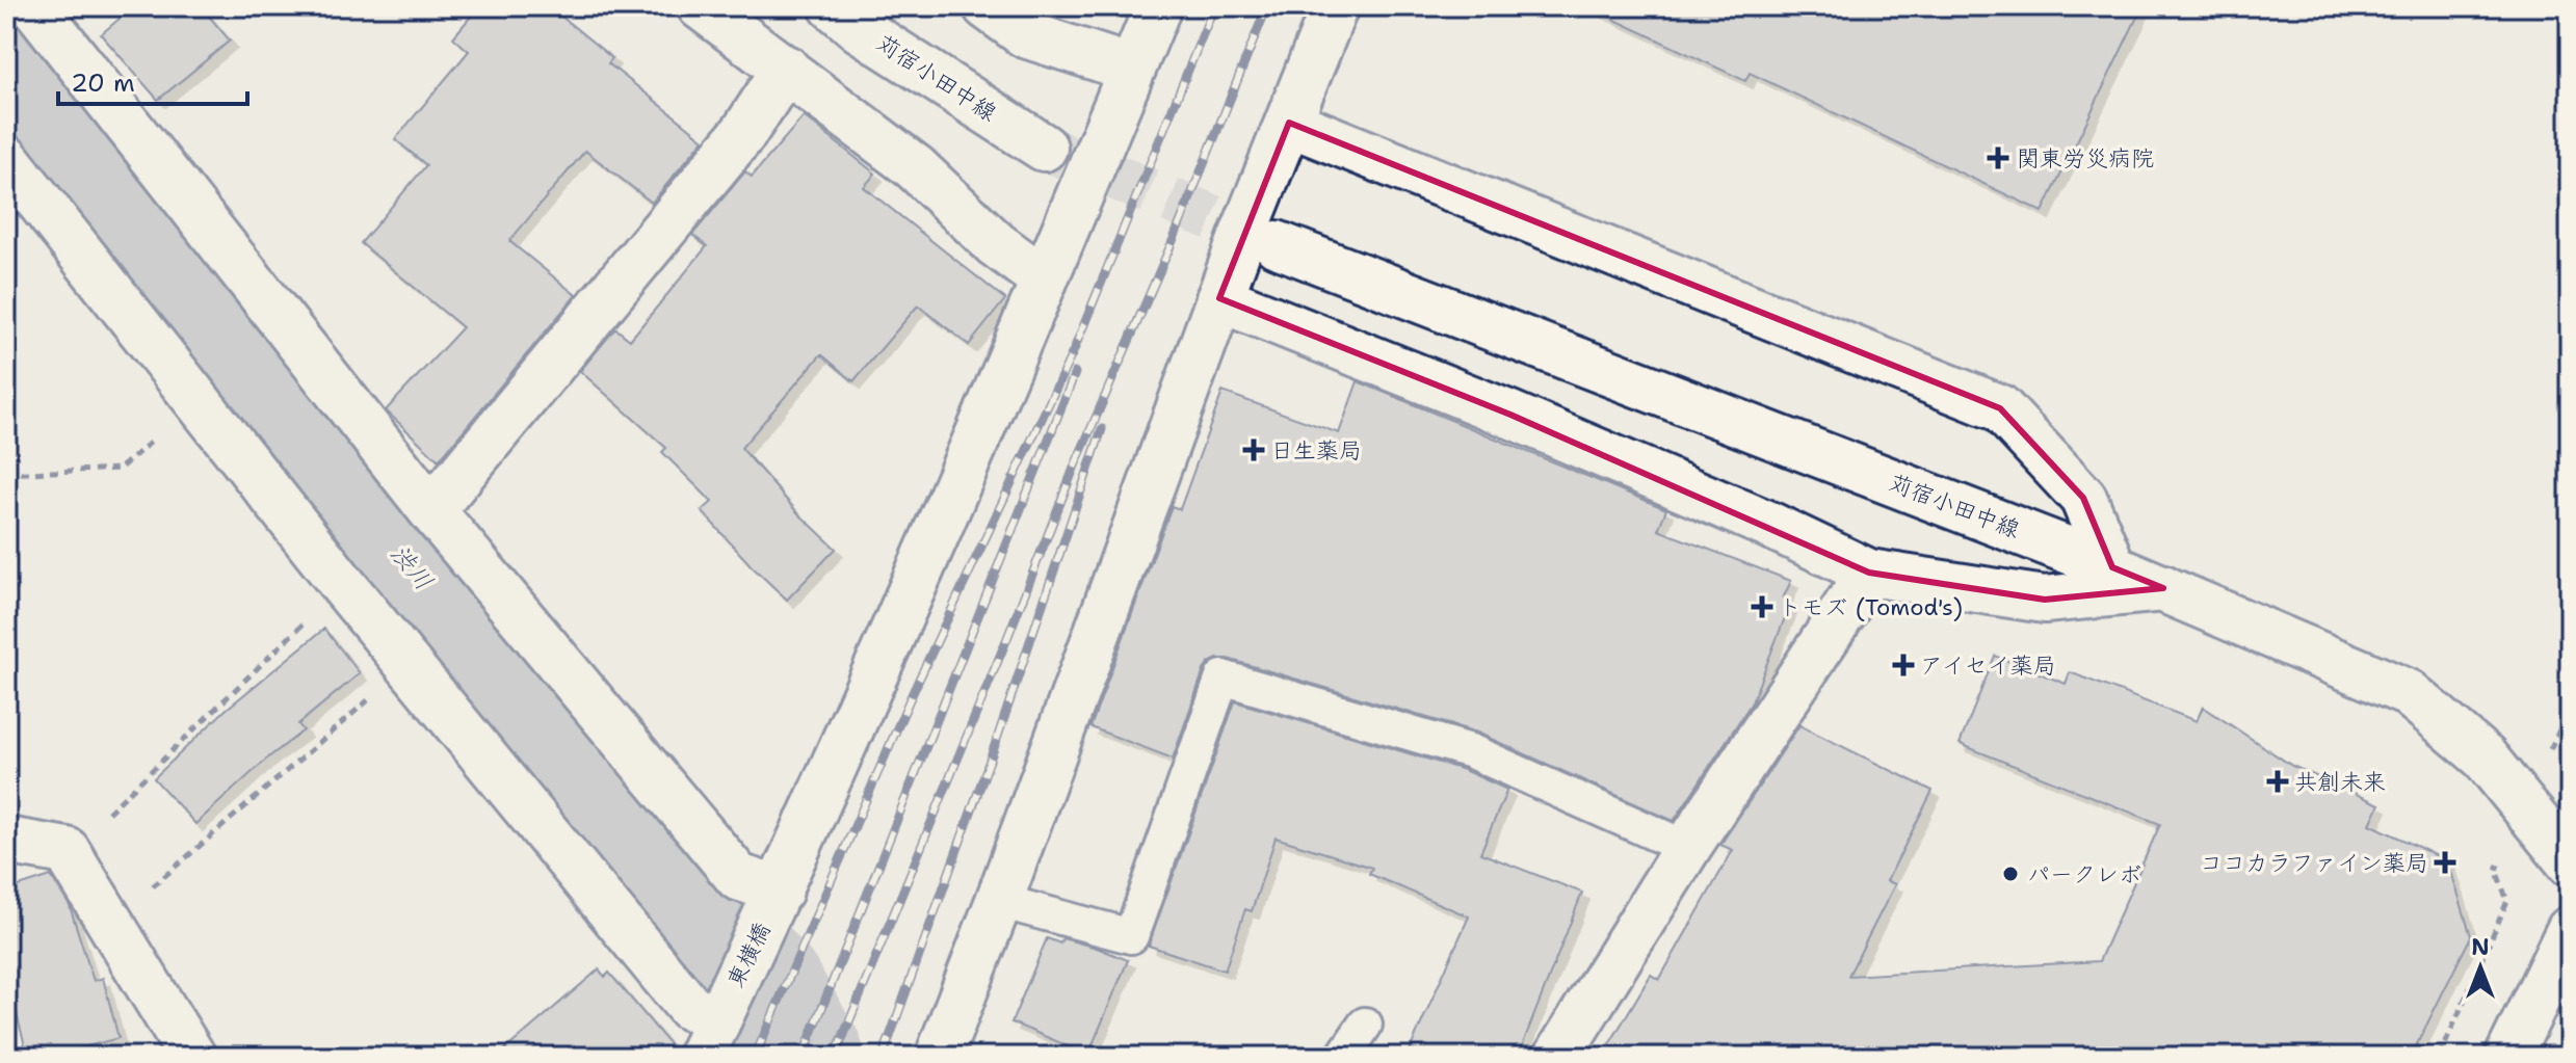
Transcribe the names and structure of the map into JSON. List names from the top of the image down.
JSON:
{
  "streets": {
    "street": ["苅宿小田中線", "東横橋"]
  },
  "water": ["渋川"],
  "places": {
    "health": [
      "関東労災病院",
      "日生薬局",
      "トモズ (Tomod's)",
      "アイセイ薬局",
      "共創未来",
      "ココカラファイン薬局"
    ],
    "other": ["パークレボ"]
  },
  "scale_bar": "20 m",
  "north": "top"
}
